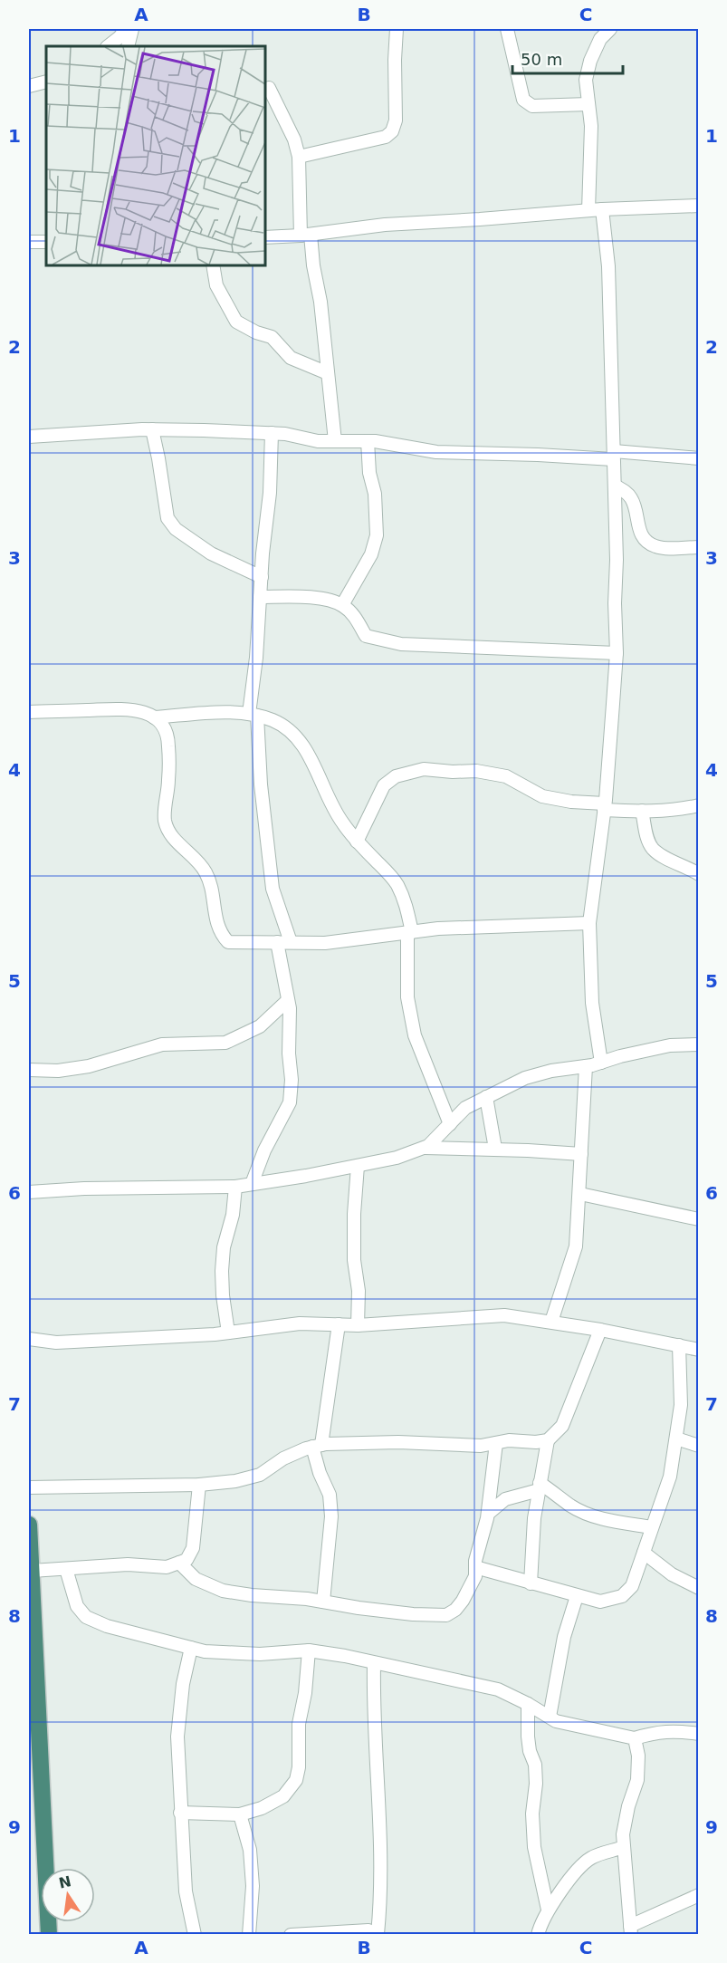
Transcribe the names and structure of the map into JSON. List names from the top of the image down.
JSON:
{
  "scale_bar": "50 m",
  "north": "top",
  "grid": {
    "columns": ["A", "B", "C"],
    "rows": [
      "1",
      "2",
      "3",
      "4",
      "5",
      "6",
      "7",
      "8",
      "9"
    ]
  }
}
